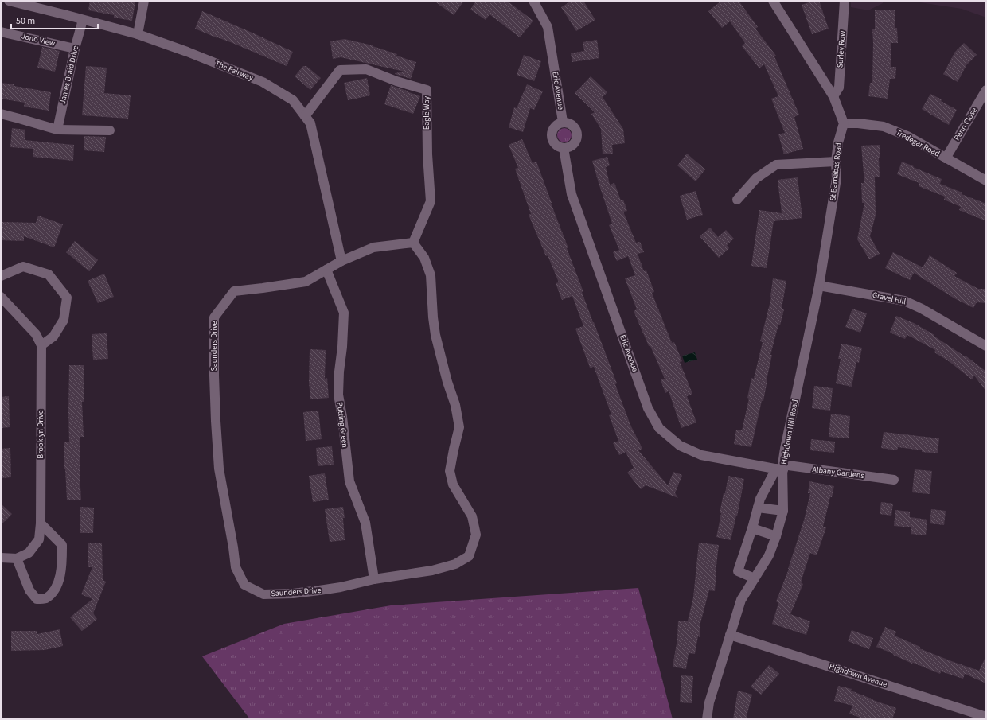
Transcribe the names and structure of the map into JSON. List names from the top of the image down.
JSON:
{
  "streets": {
    "street": [
      "Jono View",
      "Surley Row",
      "The Fairway",
      "James Braid Drive",
      "Eric Avenue",
      "Eagle Way",
      "Penn Close",
      "Tredegar Road",
      "St Barnabas Road",
      "Gravel Hill",
      "Saunders Drive",
      "Putting Green",
      "Highdown Hill Road",
      "Brooklyn Drive",
      "Albany Gardens",
      "Highdown Avenue"
    ]
  },
  "crossings": [
    ["Jono View", "James Braid Drive"],
    ["The Fairway", "James Braid Drive"],
    ["The Fairway", "Eagle Way"],
    ["The Fairway", "Saunders Drive"],
    ["Eric Avenue", "Highdown Hill Road"],
    ["Eric Avenue", "Albany Gardens"],
    ["Eagle Way", "Saunders Drive"],
    ["Penn Close", "Tredegar Road"],
    ["Tredegar Road", "St Barnabas Road"],
    ["St Barnabas Road", "Gravel Hill"],
    ["St Barnabas Road", "Highdown Hill Road"],
    ["Gravel Hill", "Highdown Hill Road"],
    ["Saunders Drive", "Putting Green"],
    ["Highdown Hill Road", "Albany Gardens"],
    ["Highdown Hill Road", "Highdown Avenue"]
  ],
  "scale_bar": "50 m"
}
